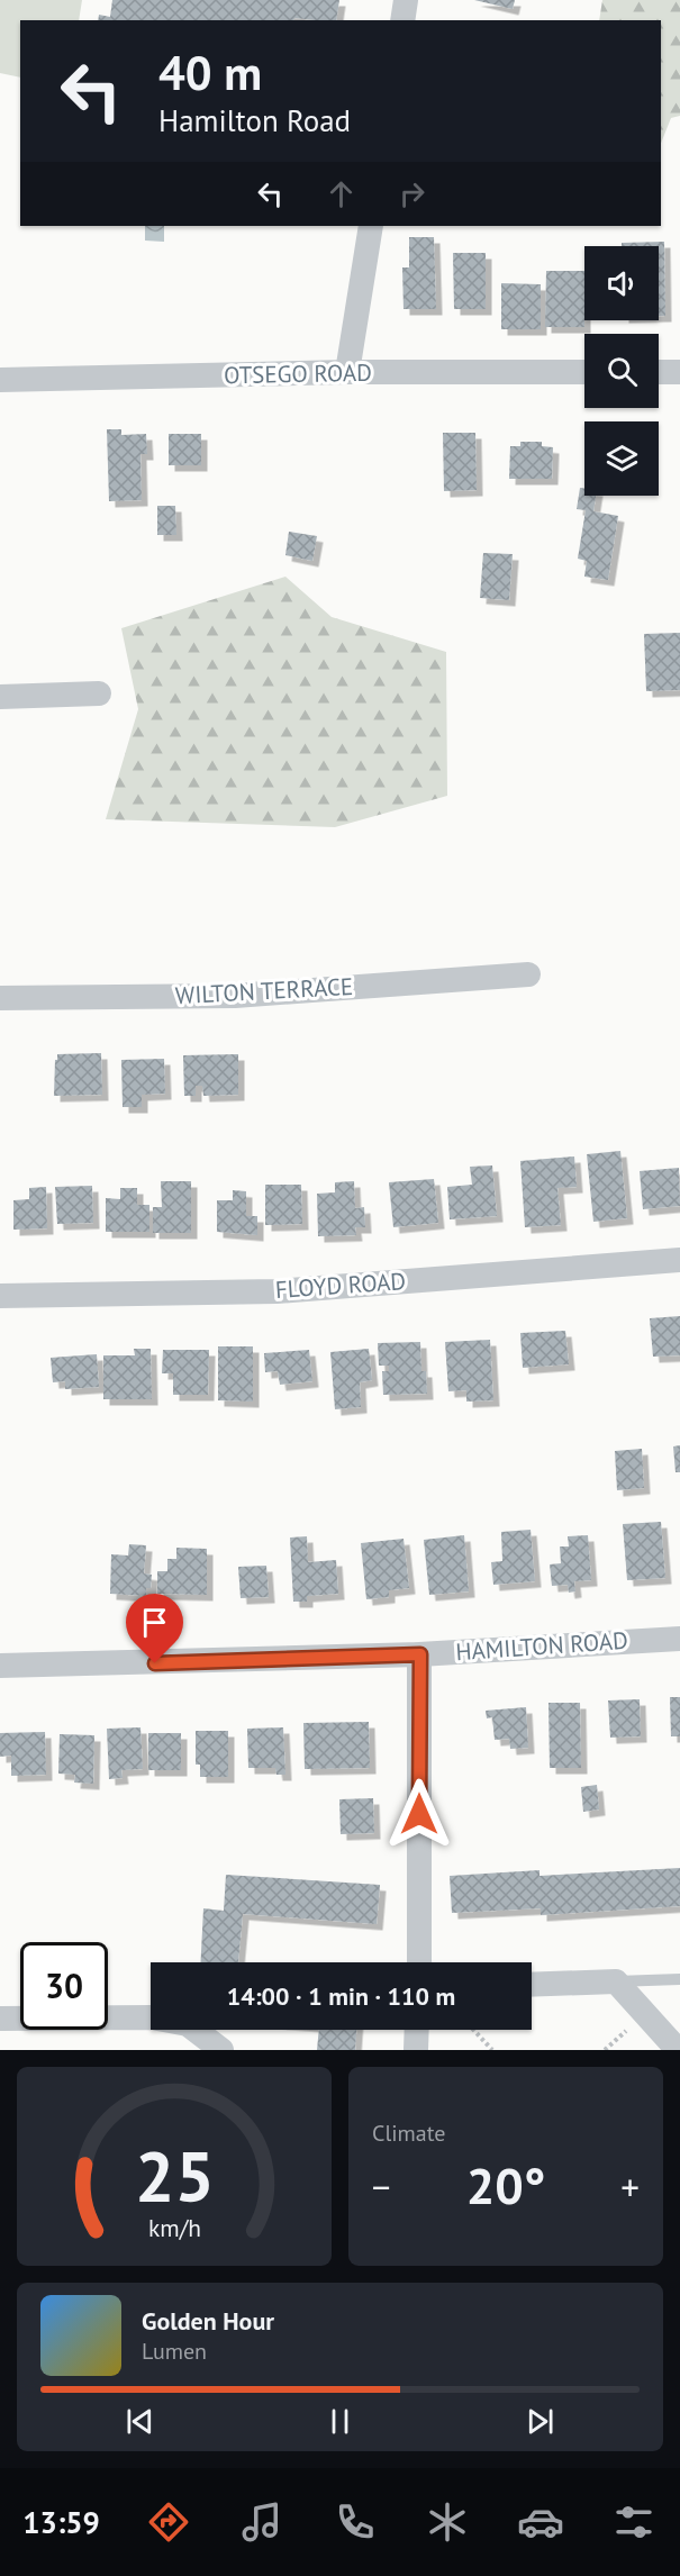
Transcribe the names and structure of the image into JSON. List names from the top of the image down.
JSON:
{
  "streets": {
    "street": [
      "OTSEGO ROAD",
      "WILTON TERRACE",
      "FLOYD ROAD",
      "HAMILTON ROAD"
    ]
  },
  "page": {
    "turn": ["40 m", "Hamilton Road"],
    "limit": "30",
    "trip": "14:00 · 1 min · 110 m",
    "tile": "Climate",
    "heat": ["−", "20°", "+"],
    "song": ["Golden Hour", "Lumen"],
    "tabs": "13:59",
    "gauge": ["25", "km/h"]
  }
}
